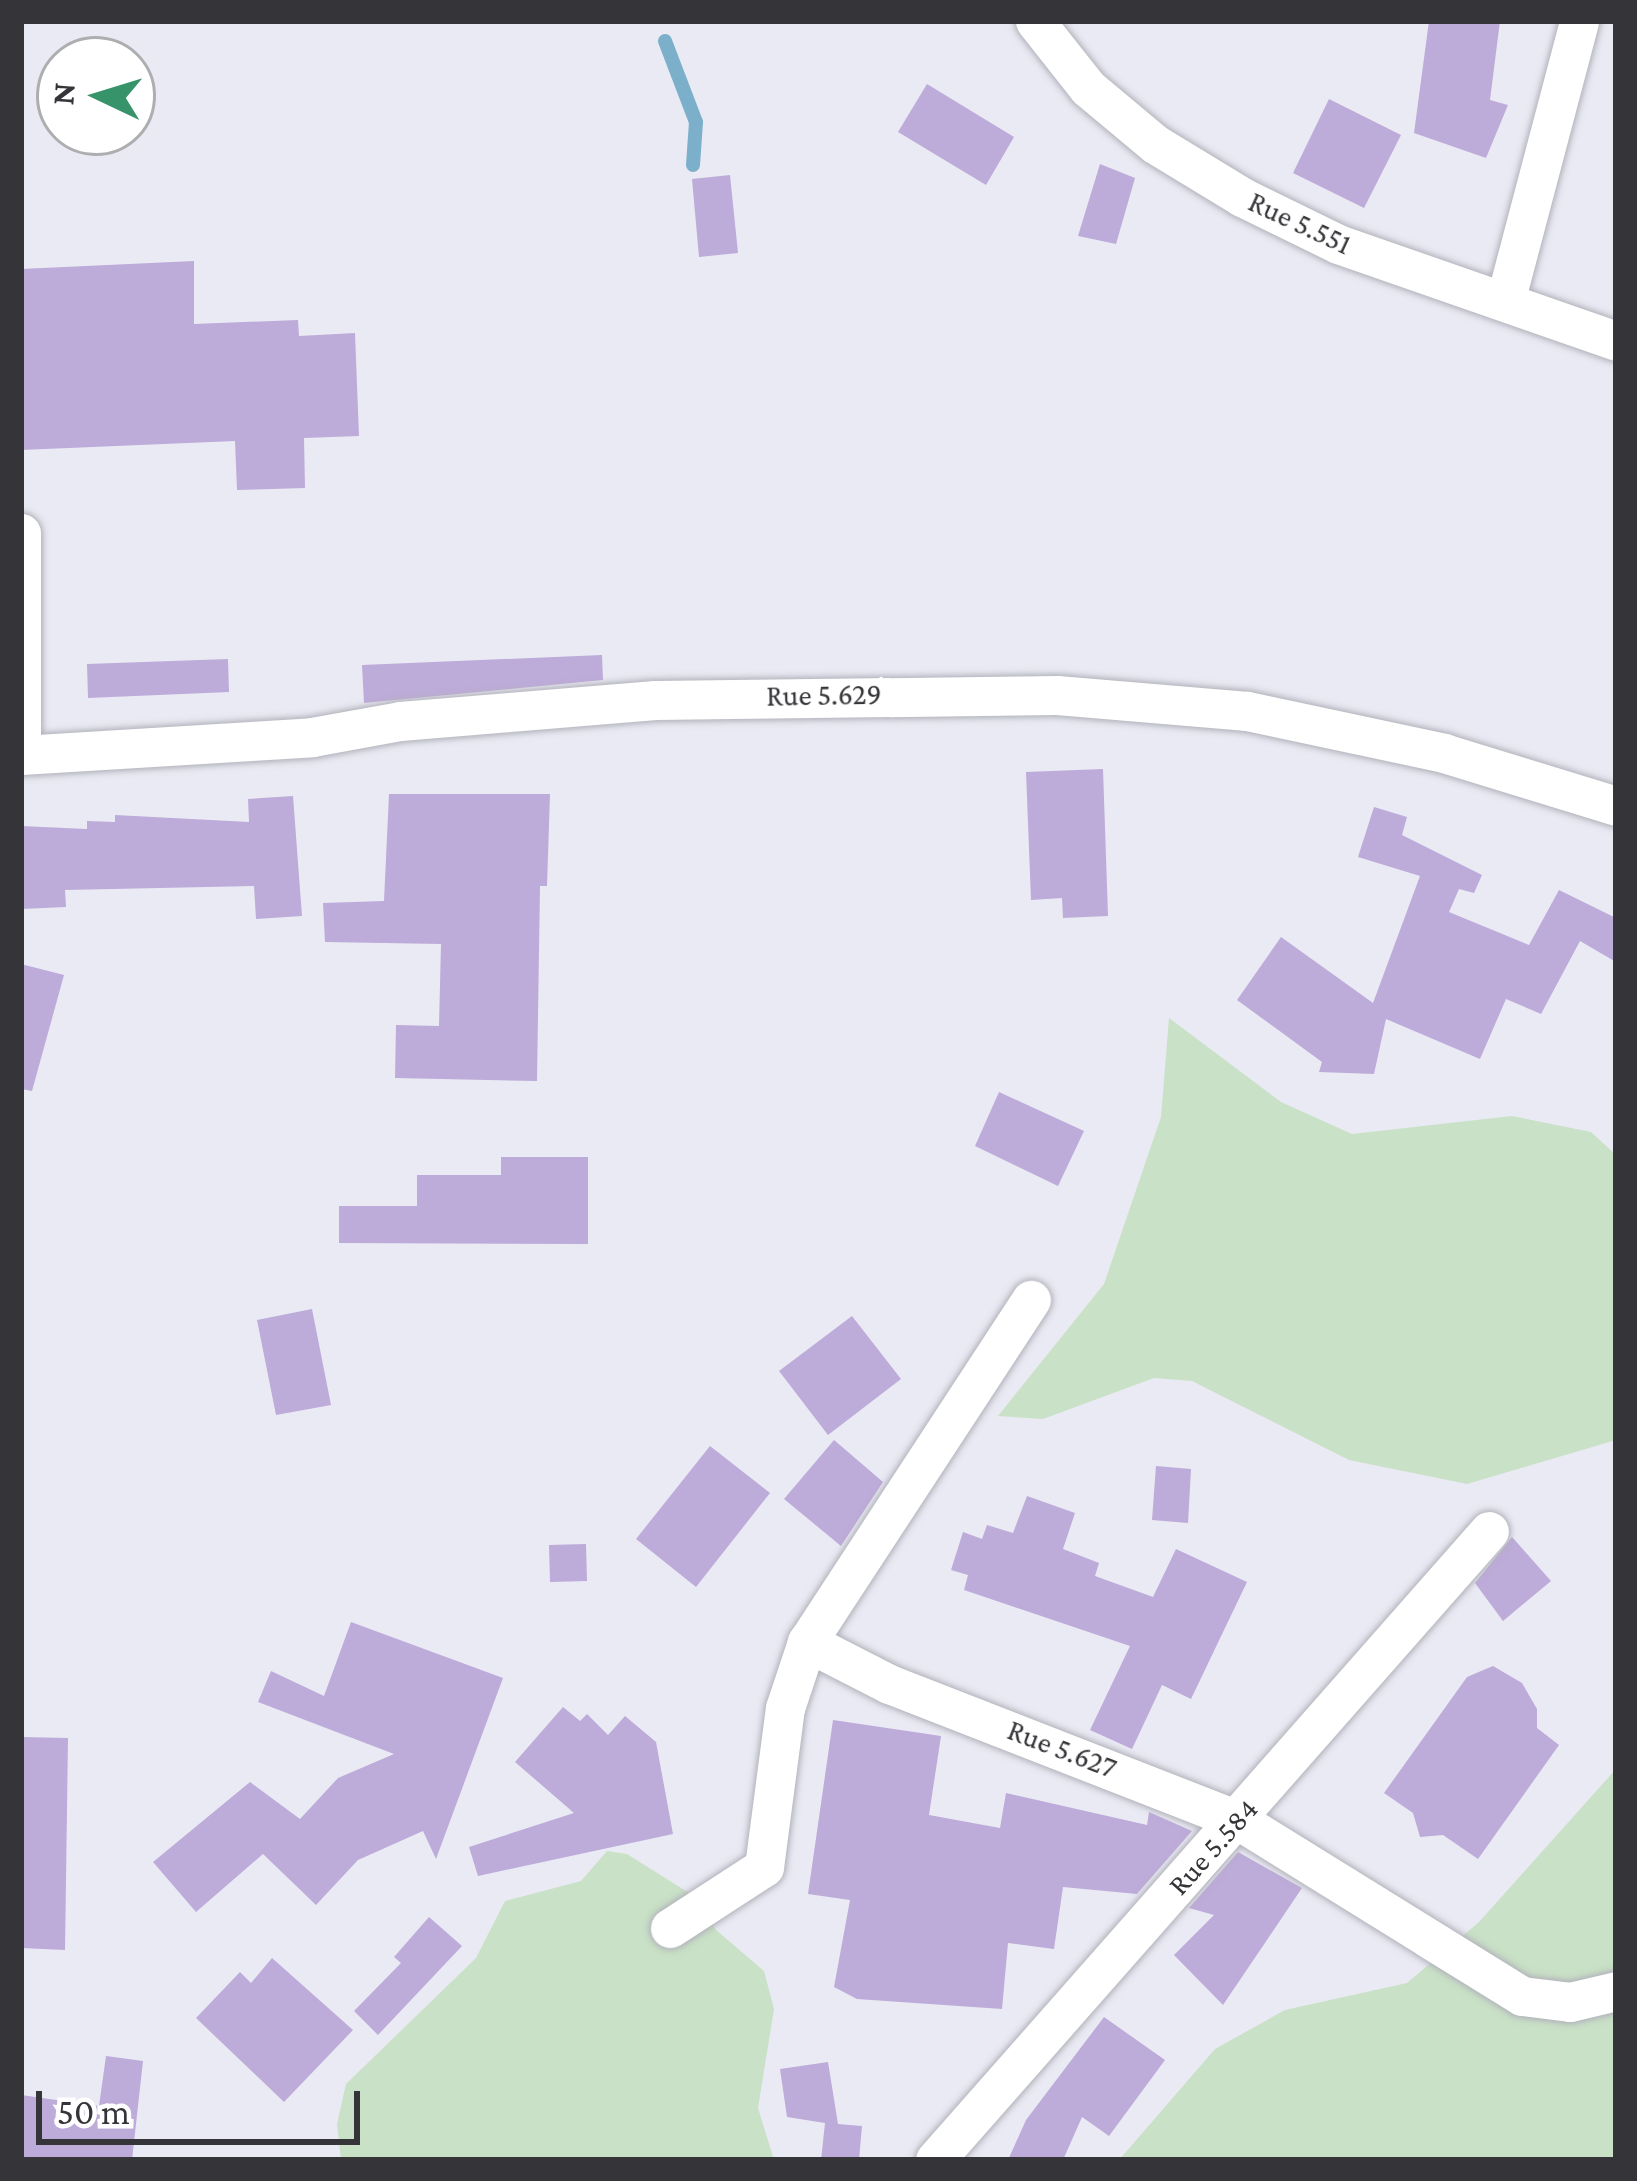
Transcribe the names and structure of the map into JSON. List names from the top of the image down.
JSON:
{
  "streets": {
    "street": [
      "Rue 5.551",
      "Rue 5.629",
      "Rue 5.627",
      "Rue 5.584"
    ]
  },
  "crossings": [
    ["Rue 5.627", "Rue 5.584"]
  ],
  "scale_bar": "50 m",
  "north": "left"
}
